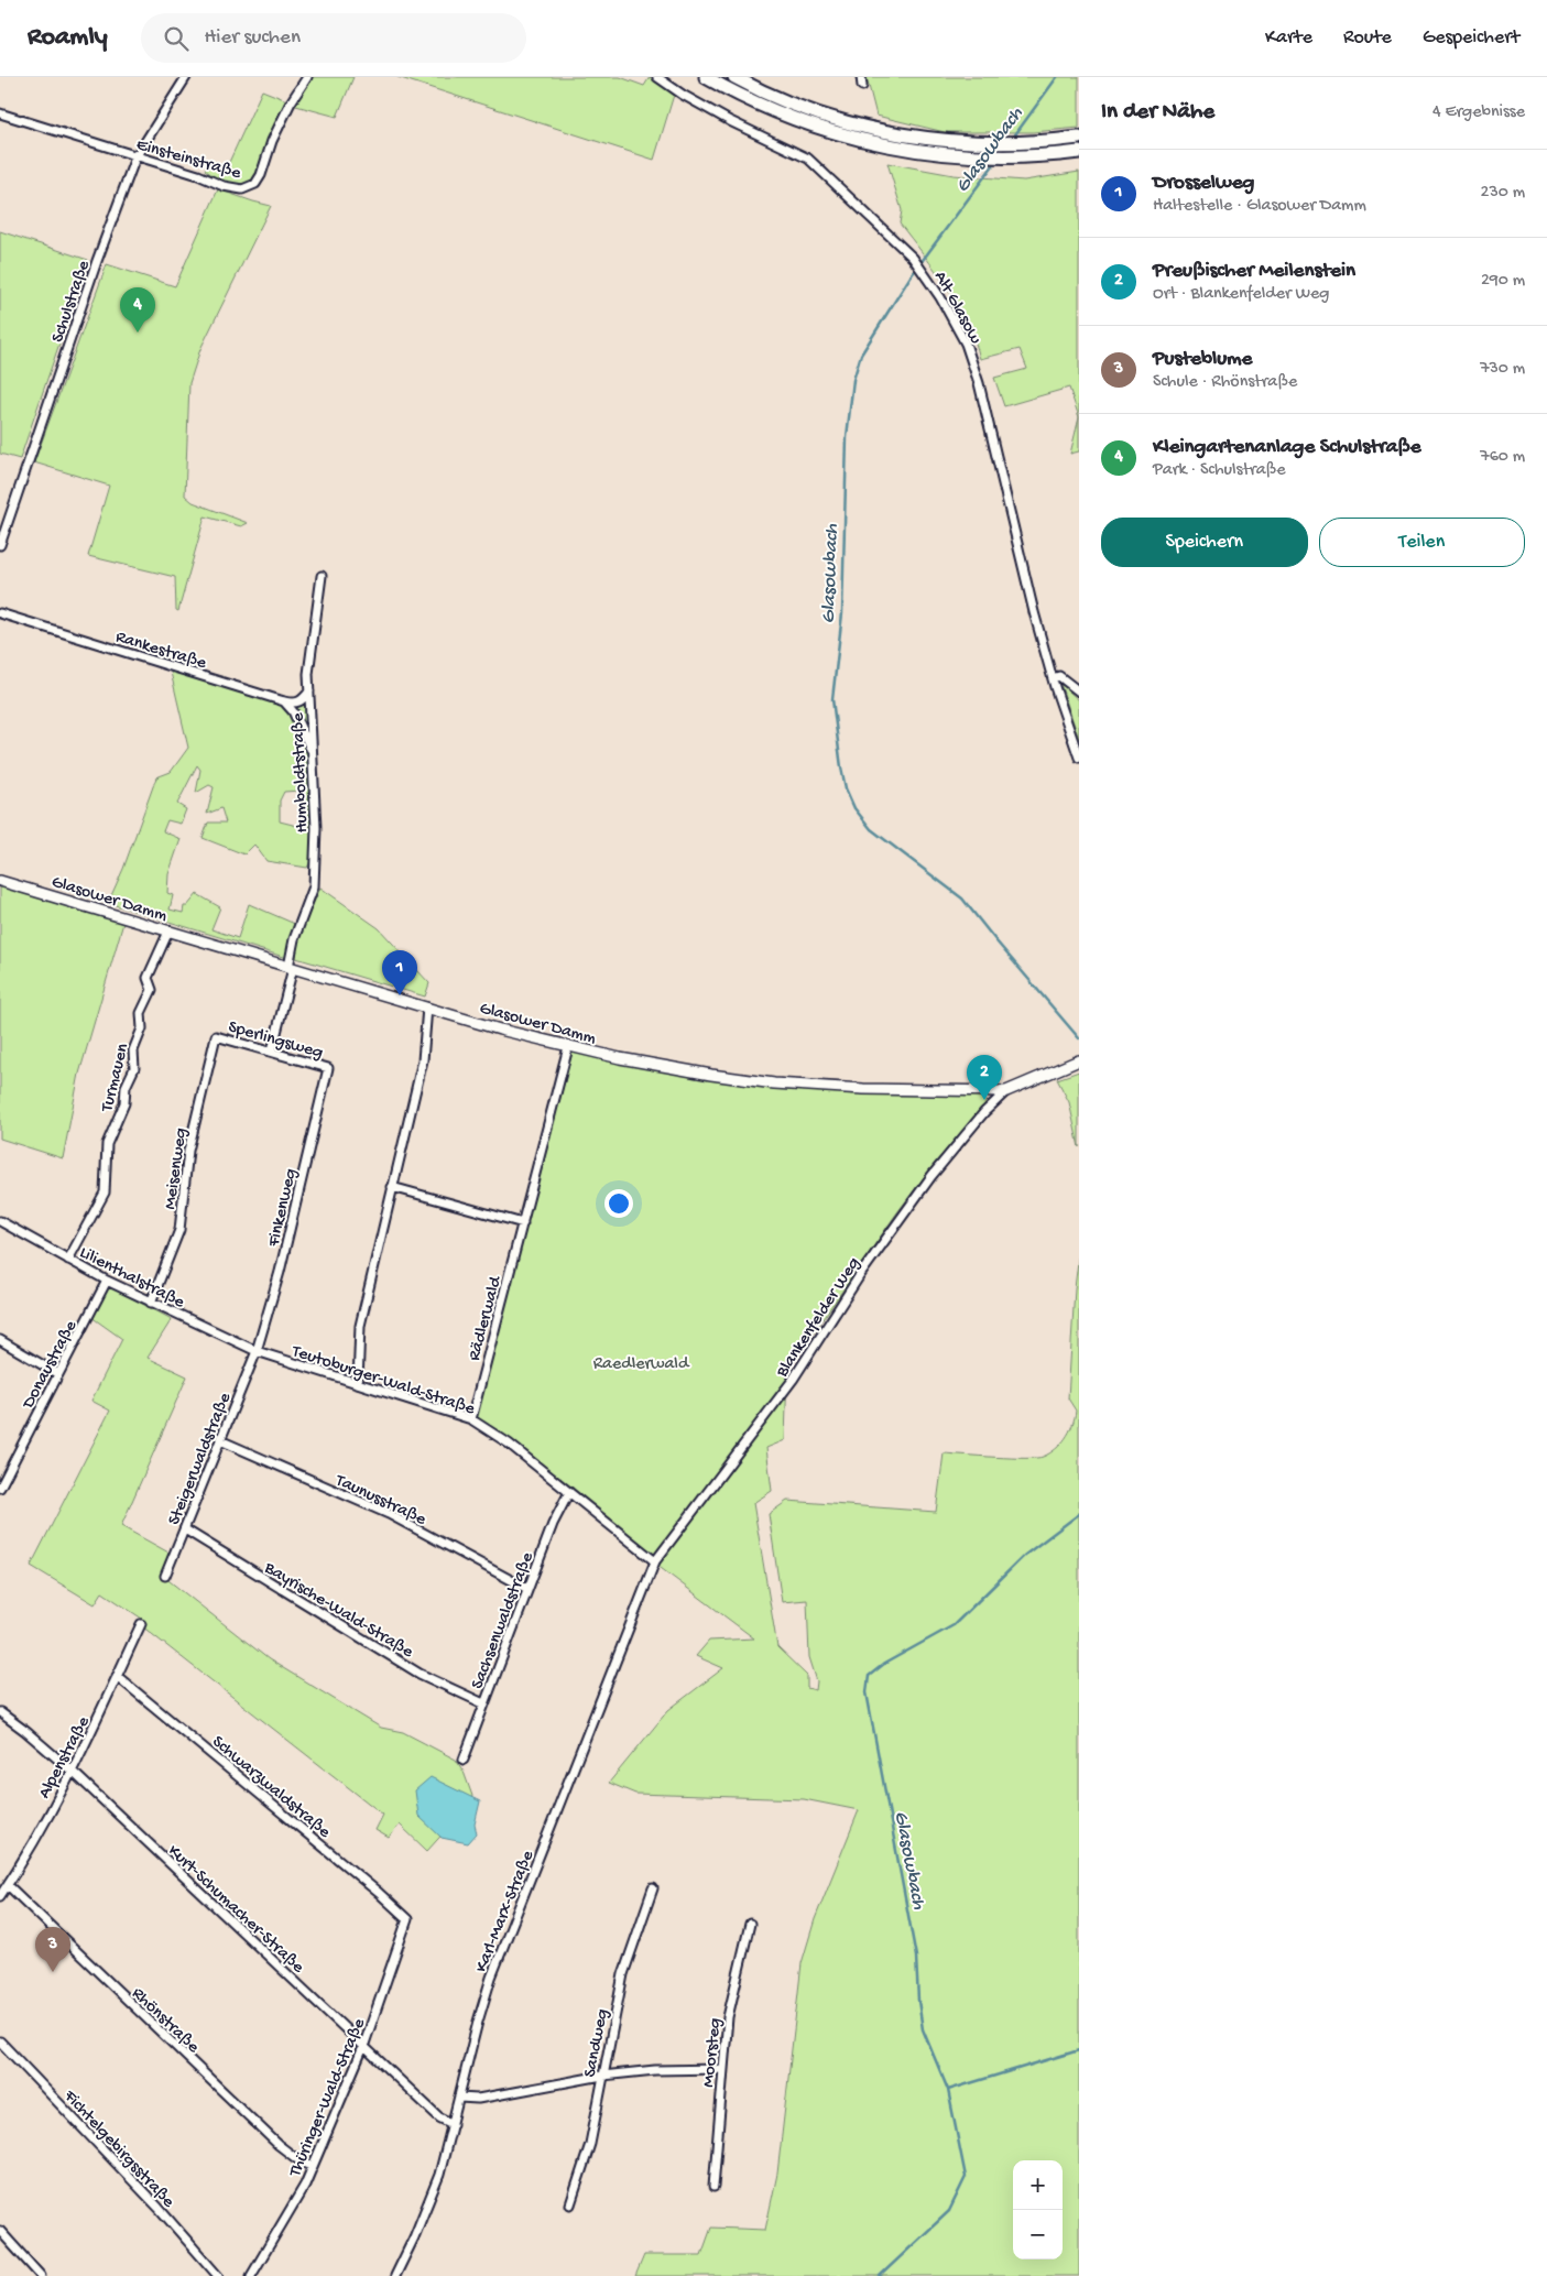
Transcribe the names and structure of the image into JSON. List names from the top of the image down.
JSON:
{
  "streets": {
    "street": [
      "Einsteinstraße",
      "Schulstraße",
      "Alt Glasow",
      "Rankestraße",
      "Humboldtstraße",
      "Glasower Damm",
      "Sperlingsweg",
      "Turmauen",
      "Meisenweg",
      "Finkenweg",
      "Lilienthalstraße",
      "Blankenfelder Weg",
      "Rädlerwald",
      "Donaustraße",
      "Teutoburger-Wald-Straße",
      "Steigerwaldstraße",
      "Taunusstraße",
      "Bayrische-Wald-Straße",
      "Sachsenwaldstraße",
      "Alpenstraße",
      "Schwarzwaldstraße",
      "Kurt-Schumacher-Straße",
      "Karl-Marx-Straße",
      "Rhönstraße",
      "Sandweg",
      "Moorsteg",
      "Thüringer-Wald-Straße",
      "Fichtelgebirgsstraße"
    ]
  },
  "crossings": [
    ["Einsteinstraße", "Schulstraße"],
    ["Humboldtstraße", "Glasower Damm"],
    ["Humboldtstraße", "Sperlingsweg"],
    ["Glasower Damm", "Turmauen"],
    ["Glasower Damm", "Blankenfelder Weg"],
    ["Glasower Damm", "Rädlerwald"],
    ["Sperlingsweg", "Meisenweg"],
    ["Sperlingsweg", "Finkenweg"],
    ["Turmauen", "Lilienthalstraße"],
    ["Meisenweg", "Lilienthalstraße"],
    ["Finkenweg", "Lilienthalstraße"],
    ["Finkenweg", "Teutoburger-Wald-Straße"],
    ["Finkenweg", "Steigerwaldstraße"],
    ["Lilienthalstraße", "Donaustraße"],
    ["Lilienthalstraße", "Teutoburger-Wald-Straße"],
    ["Lilienthalstraße", "Steigerwaldstraße"],
    ["Blankenfelder Weg", "Teutoburger-Wald-Straße"],
    ["Blankenfelder Weg", "Karl-Marx-Straße"],
    ["Rädlerwald", "Teutoburger-Wald-Straße"],
    ["Teutoburger-Wald-Straße", "Steigerwaldstraße"],
    ["Teutoburger-Wald-Straße", "Sachsenwaldstraße"],
    ["Teutoburger-Wald-Straße", "Karl-Marx-Straße"],
    ["Steigerwaldstraße", "Taunusstraße"],
    ["Steigerwaldstraße", "Bayrische-Wald-Straße"],
    ["Taunusstraße", "Sachsenwaldstraße"],
    ["Bayrische-Wald-Straße", "Sachsenwaldstraße"],
    ["Alpenstraße", "Schwarzwaldstraße"],
    ["Alpenstraße", "Kurt-Schumacher-Straße"],
    ["Alpenstraße", "Rhönstraße"],
    ["Schwarzwaldstraße", "Thüringer-Wald-Straße"],
    ["Kurt-Schumacher-Straße", "Karl-Marx-Straße"],
    ["Kurt-Schumacher-Straße", "Thüringer-Wald-Straße"],
    ["Rhönstraße", "Thüringer-Wald-Straße"]
  ],
  "water": ["Glasowbach"],
  "parks": ["Raedlerwald"],
  "page": {
    "header": "Roamly",
    "search": "Hier suchen",
    "nav": ["Karte", "Route", "Gespeichert"],
    "heading": ["In der Nähe", "4 Ergebnisse"],
    "list": [
      {
        "mark": "1",
        "name": "Drosselweg",
        "note": "Haltestelle · Glasower Damm",
        "value": "230 m"
      },
      {
        "mark": "2",
        "name": "Preußischer Meilenstein",
        "note": "Ort · Blankenfelder Weg",
        "value": "290 m"
      },
      {
        "mark": "3",
        "name": "Pusteblume",
        "note": "Schule · Rhönstraße",
        "value": "730 m"
      },
      {
        "mark": "4",
        "name": "Kleingartenanlage Schulstraße",
        "note": "Park · Schulstraße",
        "value": "760 m"
      }
    ],
    "pins": [
      "4",
      "1",
      "2",
      "3"
    ],
    "buttons": ["Speichern", "Teilen"],
    "map_buttons": ["+", "−"]
  }
}
